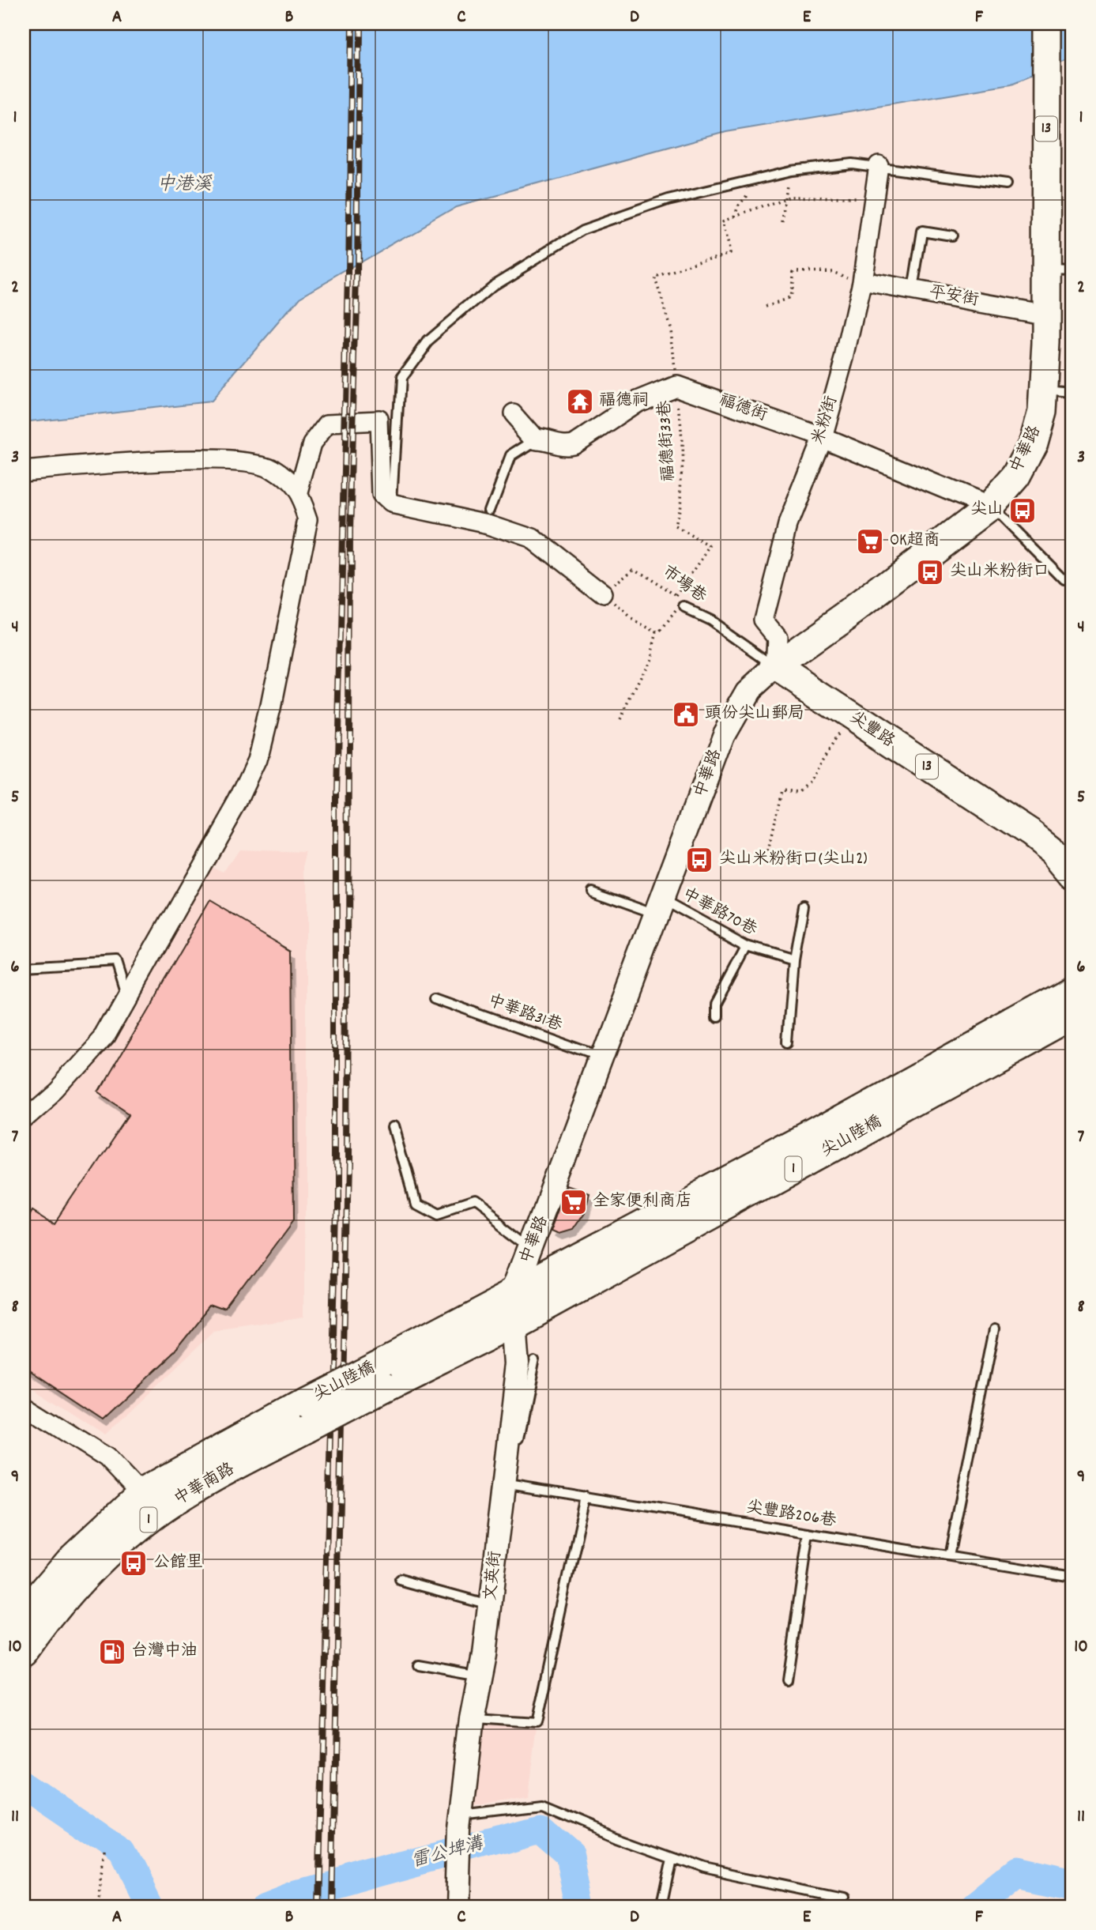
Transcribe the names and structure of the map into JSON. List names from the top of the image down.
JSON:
{
  "streets": {
    "main road": [
      "13",
      "中華路",
      "尖豐路",
      "尖山陸橋",
      "1",
      "中華南路"
    ],
    "street": [
      "平安街",
      "福德街",
      "米粉街",
      "文英街"
    ],
    "lane": [
      "市場巷",
      "中華路70巷",
      "中華路31巷",
      "尖豐路206巷"
    ],
    "path": ["福德街33巷"]
  },
  "crossings": [
    ["平安街", "米粉街"],
    ["平安街", "中華路"],
    ["福德街", "米粉街"],
    ["福德街", "福德街33巷"],
    ["福德街", "中華路"],
    ["米粉街", "中華路"],
    ["米粉街", "市場巷"],
    ["米粉街", "尖豐路"],
    ["福德街33巷", "市場巷"],
    ["中華路", "市場巷"],
    ["中華路", "尖豐路"],
    ["中華路", "中華路70巷"],
    ["中華路", "中華路31巷"],
    ["中華路", "尖山陸橋"],
    ["中華路", "1"],
    ["中華路", "文英街"],
    ["市場巷", "尖豐路"],
    ["尖山陸橋", "1"],
    ["尖山陸橋", "中華南路"],
    ["尖山陸橋", "文英街"],
    ["1", "文英街"],
    ["尖豐路206巷", "文英街"]
  ],
  "water": ["中港溪", "雷公埤溝"],
  "places": {
    "temple": ["福德祠"],
    "bus stop": [
      "尖山",
      "尖山米粉街口",
      "尖山米粉街口(尖山2)",
      "公館里"
    ],
    "supermarket": ["OK超商", "全家便利商店"],
    "public building": ["頭份尖山郵局"],
    "fuel station": ["台灣中油"]
  },
  "grid": {
    "columns": [
      "A",
      "B",
      "C",
      "D",
      "E",
      "F"
    ],
    "rows": [
      "1",
      "2",
      "3",
      "4",
      "5",
      "6",
      "7",
      "8",
      "9",
      "10",
      "11"
    ]
  }
}
